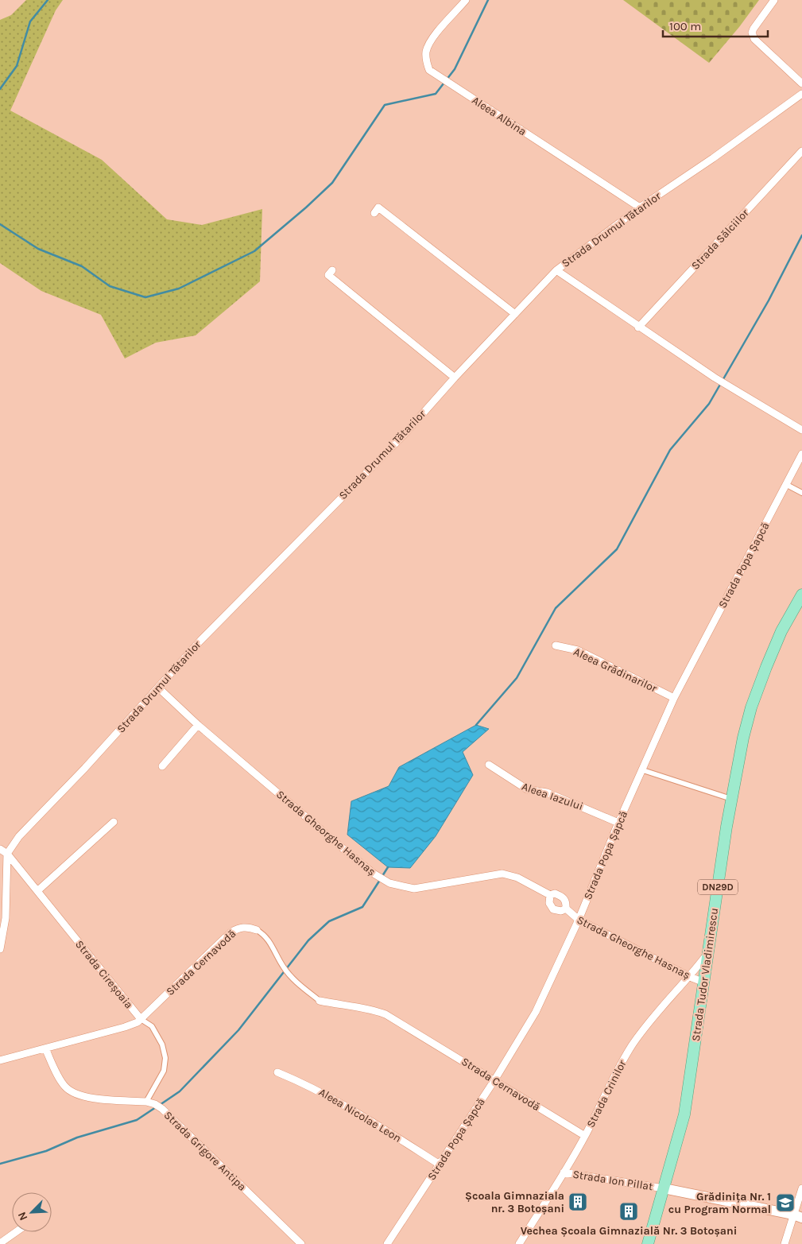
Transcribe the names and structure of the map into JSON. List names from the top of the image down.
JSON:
{
  "streets": {
    "main road": ["DN29D", "Strada Tudor Vladimirescu", "Strada Ion Pillat"],
    "street": [
      "Aleea Albina",
      "Strada Drumul Tătarilor",
      "Strada Sălciilor",
      "Strada Popa Șapcă",
      "Aleea Grădinarilor",
      "Aleea Iazului",
      "Strada Gheorghe Hasnaș",
      "Strada Cernavodă",
      "Strada Cireșoaia",
      "Strada Crinilor",
      "Aleea Nicolae Leon",
      "Strada Grigore Antipa"
    ]
  },
  "crossings": [
    ["Aleea Albina", "Strada Drumul Tătarilor"],
    ["Strada Drumul Tătarilor", "Strada Gheorghe Hasnaș"],
    ["Strada Drumul Tătarilor", "Strada Cireșoaia"],
    ["Strada Popa Șapcă", "Aleea Grădinarilor"],
    ["Strada Popa Șapcă", "Aleea Iazului"],
    ["Strada Popa Șapcă", "Strada Gheorghe Hasnaș"],
    ["Strada Popa Șapcă", "Strada Cernavodă"],
    ["Strada Popa Șapcă", "Aleea Nicolae Leon"],
    ["Strada Gheorghe Hasnaș", "Strada Tudor Vladimirescu"],
    ["Strada Gheorghe Hasnaș", "Strada Crinilor"],
    ["Strada Cernavodă", "Strada Cireșoaia"],
    ["Strada Cernavodă", "Strada Crinilor"],
    ["Strada Cernavodă", "Strada Grigore Antipa"],
    ["Strada Cireșoaia", "Strada Grigore Antipa"],
    ["Strada Tudor Vladimirescu", "Strada Crinilor"],
    ["Strada Tudor Vladimirescu", "Strada Ion Pillat"],
    ["Strada Crinilor", "Strada Ion Pillat"]
  ],
  "places": {
    "building": ["Școala Gimnaziala nr. 3 Botoșani", "Vechea Școala Gimnazială Nr. 3 Botoșani"],
    "school or university": ["Grădinița Nr. 1 cu Program Normal"]
  },
  "scale_bar": "100 m",
  "north": "bottom left"
}
